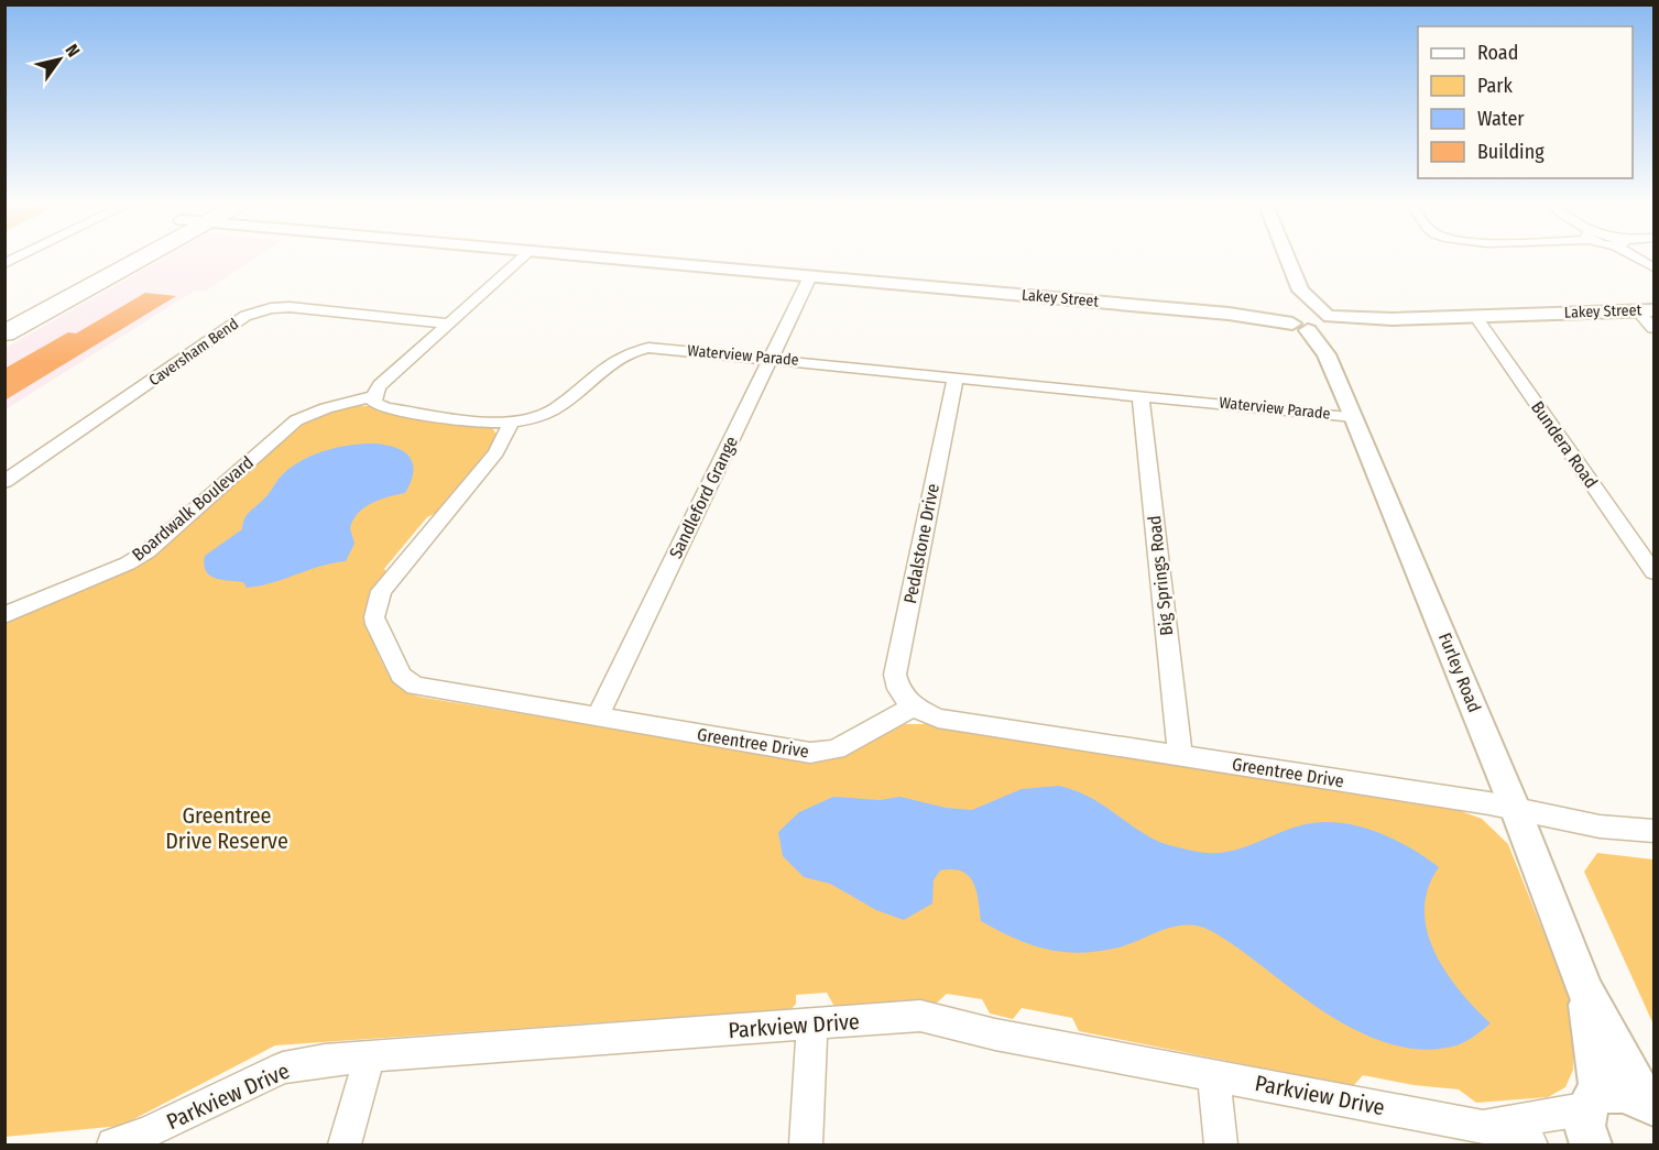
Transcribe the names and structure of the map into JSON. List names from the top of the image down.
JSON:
{
  "streets": {
    "street": [
      "Lakey Street",
      "Caversham Bend",
      "Waterview Parade",
      "Bundera Road",
      "Sandleford Grange",
      "Boardwalk Boulevard",
      "Pedalstone Drive",
      "Big Springs Road",
      "Furley Road",
      "Greentree Drive",
      "Parkview Drive"
    ]
  },
  "crossings": [
    ["Lakey Street", "Bundera Road"],
    ["Lakey Street", "Sandleford Grange"],
    ["Lakey Street", "Furley Road"],
    ["Waterview Parade", "Sandleford Grange"],
    ["Waterview Parade", "Boardwalk Boulevard"],
    ["Waterview Parade", "Pedalstone Drive"],
    ["Waterview Parade", "Big Springs Road"],
    ["Waterview Parade", "Furley Road"],
    ["Waterview Parade", "Greentree Drive"],
    ["Sandleford Grange", "Greentree Drive"],
    ["Pedalstone Drive", "Greentree Drive"],
    ["Big Springs Road", "Greentree Drive"],
    ["Furley Road", "Greentree Drive"],
    ["Furley Road", "Parkview Drive"]
  ],
  "parks": ["Greentree Drive Reserve"],
  "legend": [
    "Road",
    "Park",
    "Water",
    "Building"
  ],
  "north": "top right"
}
